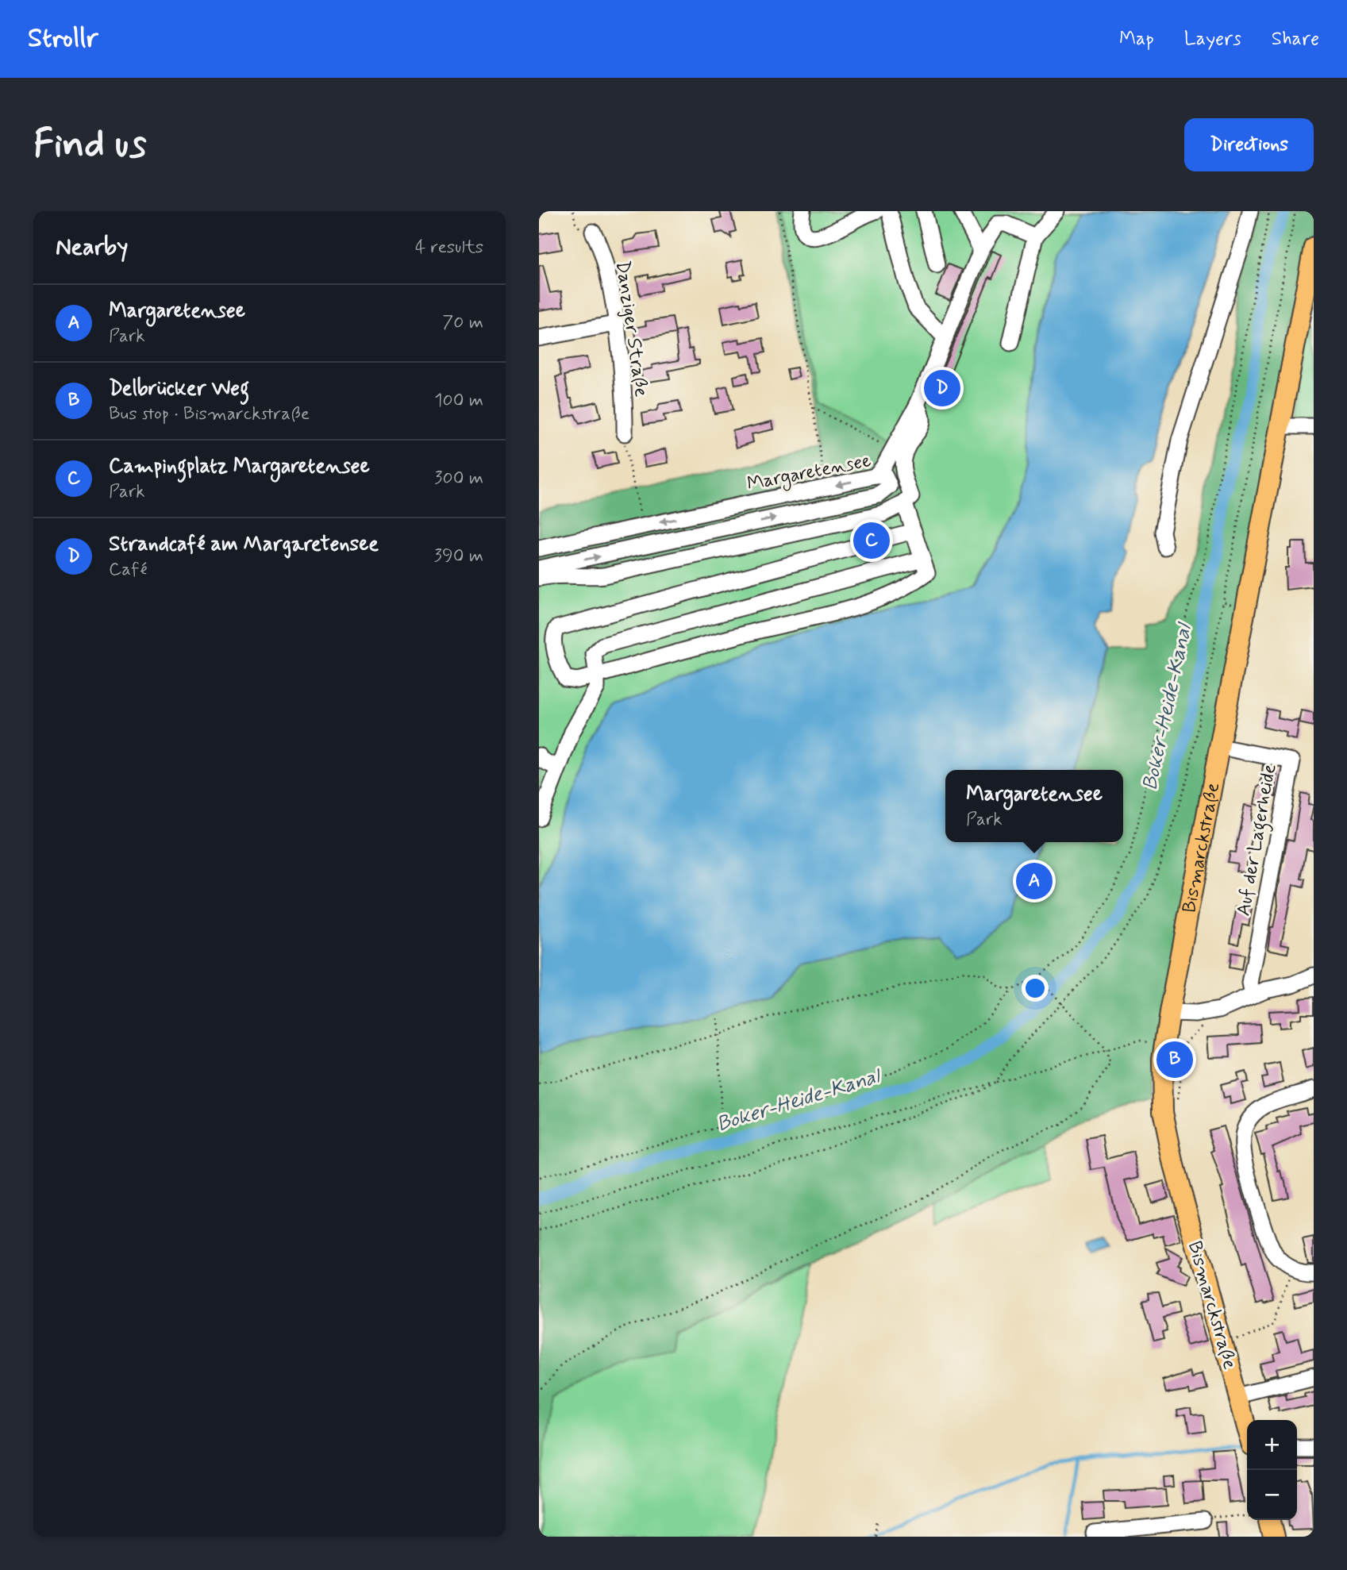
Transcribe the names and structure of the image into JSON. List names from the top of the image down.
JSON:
{
  "streets": {
    "main road": ["Bismarckstraße"],
    "street": ["Danziger Straße", "Margaretensee", "Auf der Lagerheide"]
  },
  "crossings": [
    ["Auf der Lagerheide", "Bismarckstraße"]
  ],
  "water": ["Boker-Heide-Kanal"],
  "page": {
    "header": "Strollr",
    "nav": ["Map", "Layers", "Share"],
    "buttons": "Directions",
    "title": "Find us",
    "heading": ["Nearby", "4 results"],
    "list": [
      {
        "mark": "A",
        "name": "Margaretensee",
        "note": "Park",
        "value": "70 m"
      },
      {
        "mark": "B",
        "name": "Delbrücker Weg",
        "note": "Bus stop · Bismarckstraße",
        "value": "100 m"
      },
      {
        "mark": "C",
        "name": "Campingplatz Margaretensee",
        "note": "Park",
        "value": "300 m"
      },
      {
        "mark": "D",
        "name": "Strandcafé am Margaretensee",
        "note": "Café",
        "value": "390 m"
      }
    ],
    "pins": [
      "D",
      "C",
      "A",
      "B"
    ],
    "popup": ["Margaretensee", "Park"],
    "map_buttons": ["+", "−"]
  }
}
